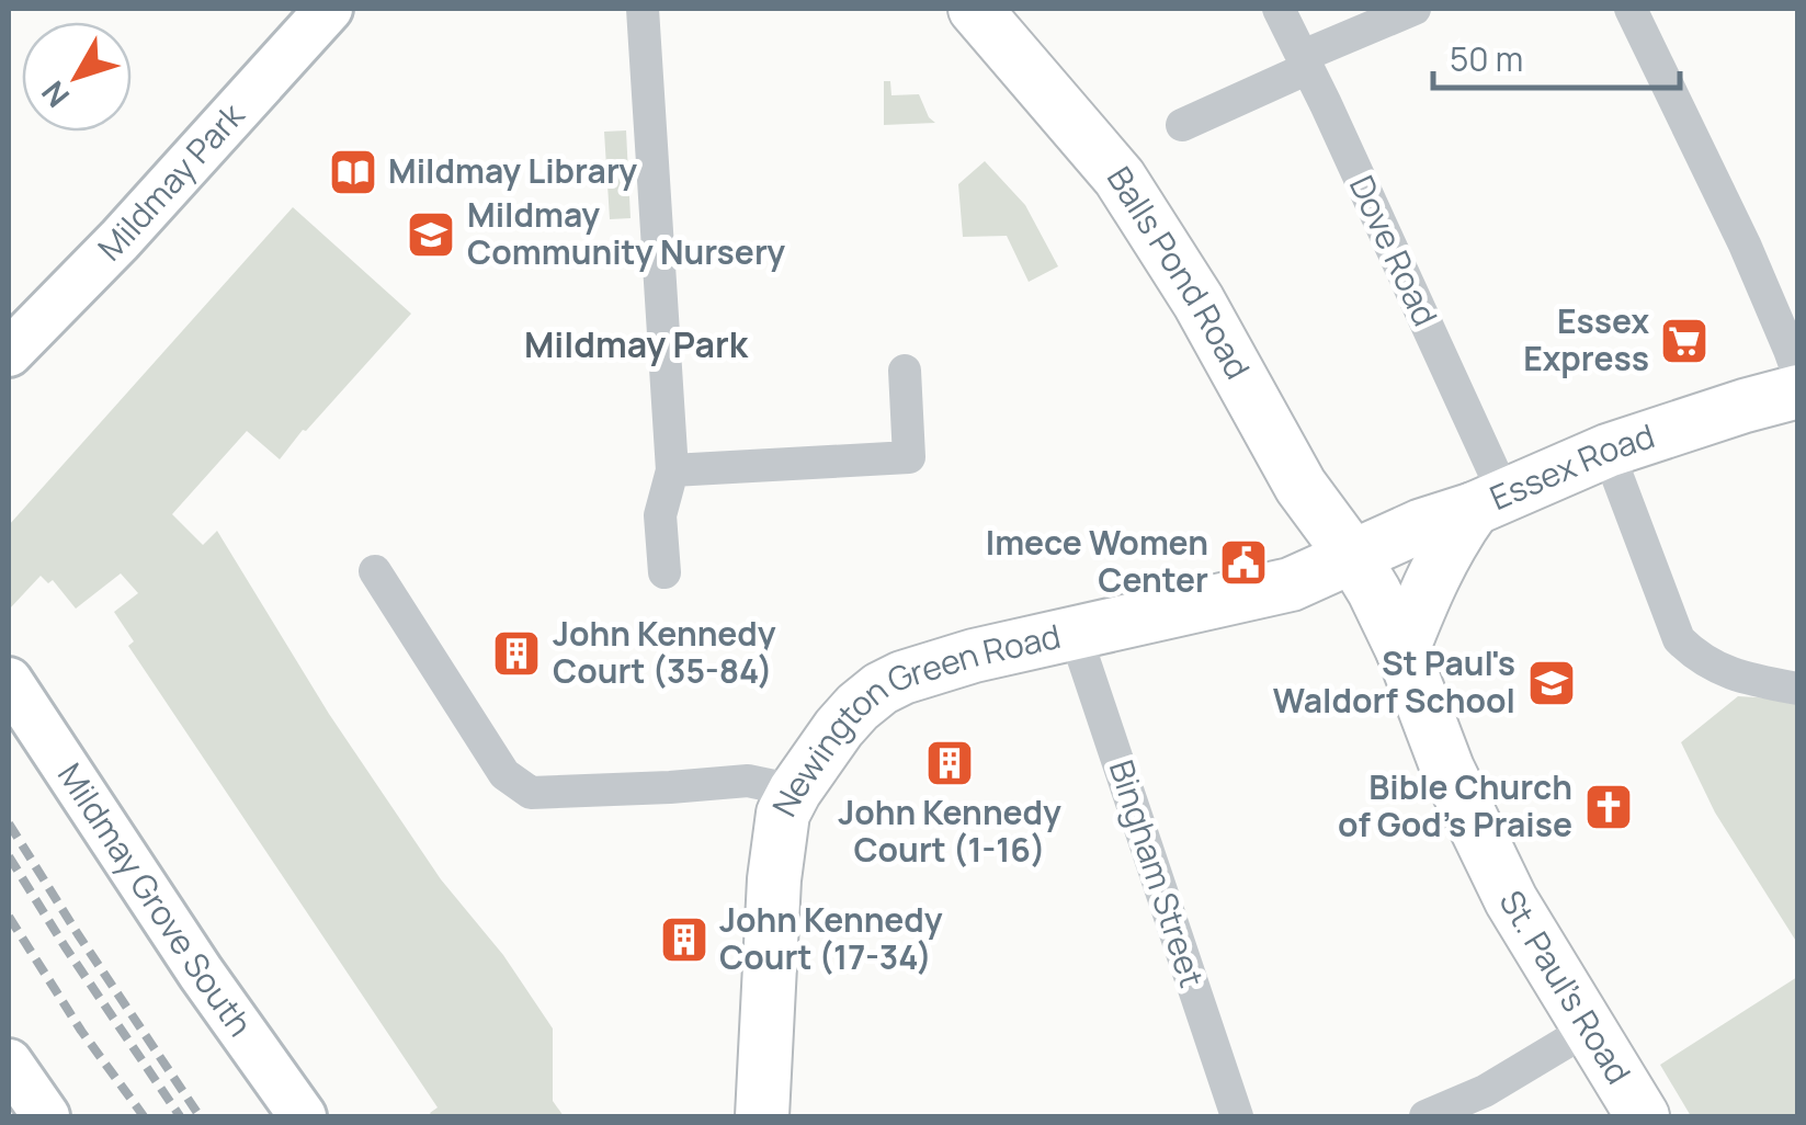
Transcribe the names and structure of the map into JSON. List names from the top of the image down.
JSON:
{
  "streets": {
    "main road": [
      "Balls Pond Road",
      "Essex Road",
      "Newington Green Road",
      "St. Paul's Road"
    ],
    "street": [
      "Mildmay Park",
      "Dove Road",
      "Bingham Street",
      "Mildmay Grove South"
    ]
  },
  "crossings": [
    ["Dove Road", "Essex Road"],
    ["Balls Pond Road", "Essex Road"],
    ["Balls Pond Road", "Newington Green Road"],
    ["Balls Pond Road", "St. Paul's Road"],
    ["Essex Road", "Newington Green Road"],
    ["Essex Road", "St. Paul's Road"],
    ["Newington Green Road", "Bingham Street"],
    ["Newington Green Road", "St. Paul's Road"]
  ],
  "districts": ["Mildmay Park"],
  "places": {
    "library": ["Mildmay Library"],
    "school or university": ["Mildmay Community Nursery", "St Paul's Waldorf School"],
    "supermarket": ["Essex Express"],
    "public building": ["Imece Women Center"],
    "building": ["John Kennedy Court (35-84)", "John Kennedy Court (1-16)", "John Kennedy Court (17-34)"],
    "church": ["Bible Church of God's Praise"]
  },
  "scale_bar": "50 m",
  "north": "bottom left"
}
